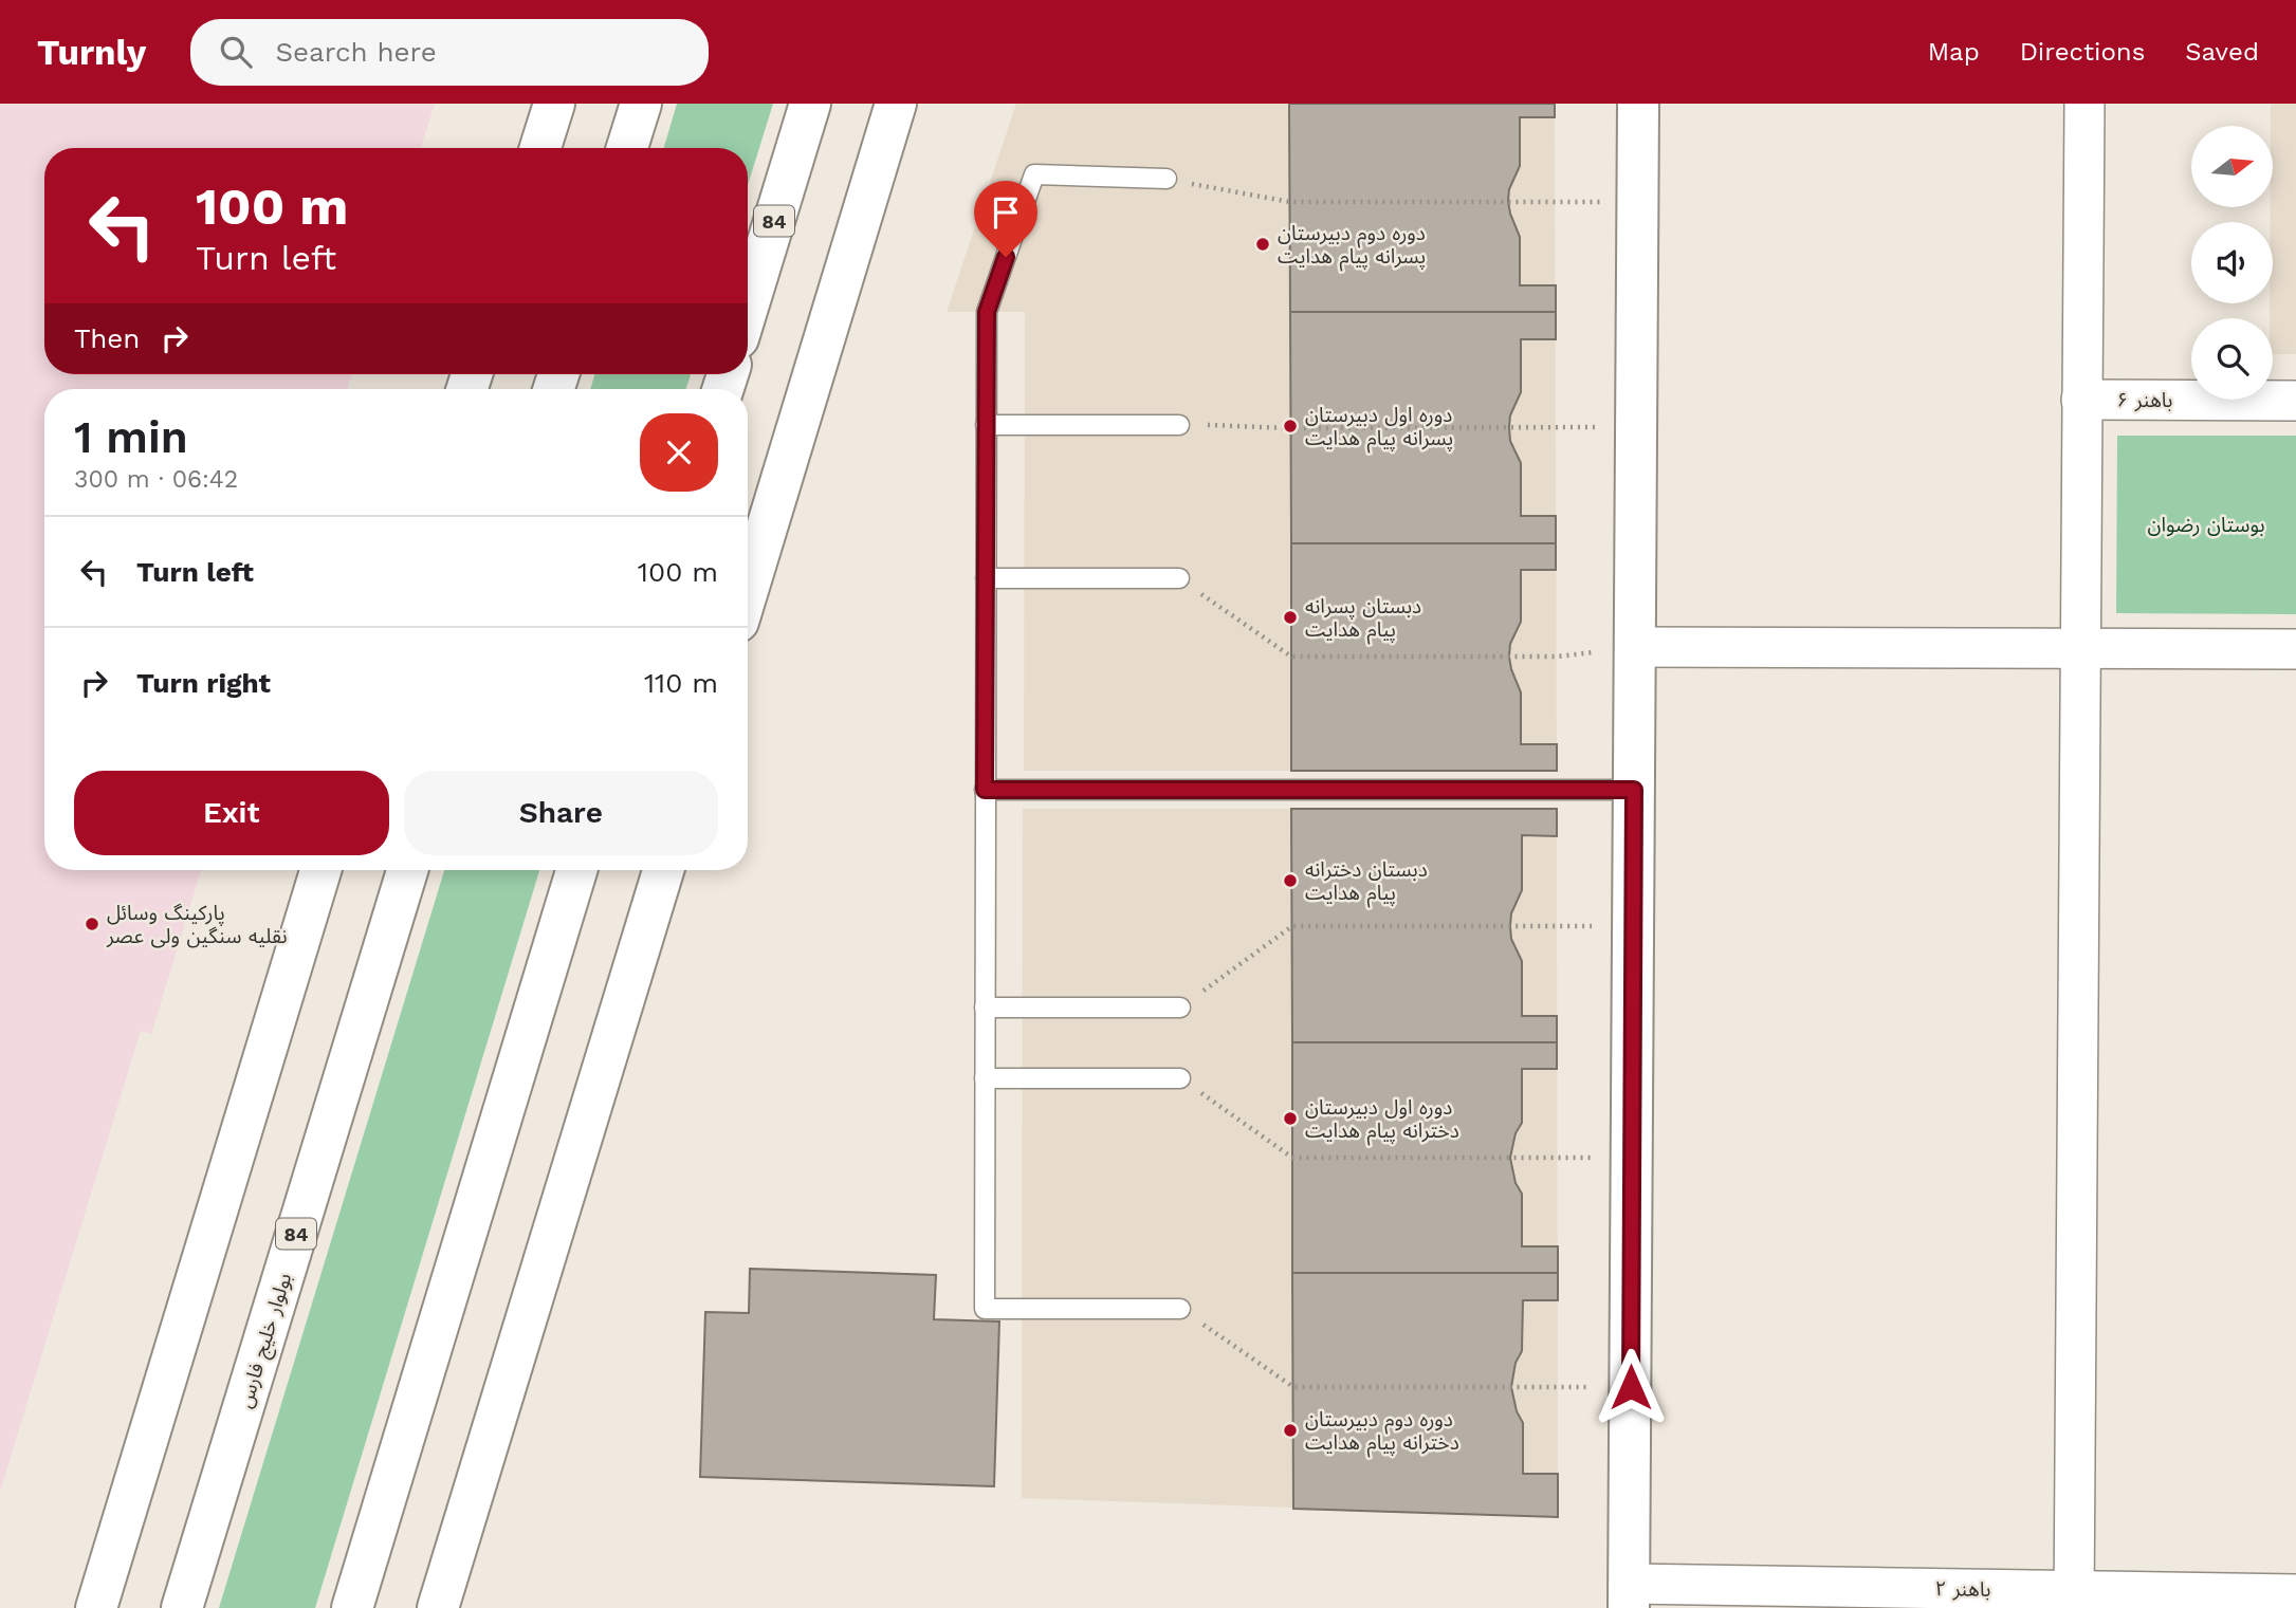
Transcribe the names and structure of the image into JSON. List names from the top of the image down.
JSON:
{
  "streets": {
    "main road": ["84", "بولوار خلیج فارس"],
    "street": ["باهنر ۶", "باهنر ۲"]
  },
  "parks": ["بوستان رضوان"],
  "places": [
    "دوره دوم دبیرستان پسرانه پیام هدایت",
    "دوره اول دبیرستان پسرانه پیام هدایت",
    "دبستان پسرانه پیام هدایت",
    "دبستان دخترانه پیام هدایت",
    "پارکینگ وسائل نقلیه سنگین ولی عصر",
    "دوره اول دبیرستان دخترانه پیام هدایت",
    "دوره دوم دبیرستان دخترانه پیام هدایت"
  ],
  "north": "right",
  "page": {
    "header": "Turnly",
    "search": "Search here",
    "nav": ["Map", "Directions", "Saved"],
    "turn": ["100 m", "Turn left"],
    "then": "Then",
    "heading": ["1 min", "300 m · 06:42"],
    "list": [
      {
        "name": "Turn left",
        "value": "100 m"
      },
      {
        "name": "Turn right",
        "value": "110 m"
      }
    ],
    "buttons": ["Exit", "Share"]
  }
}
